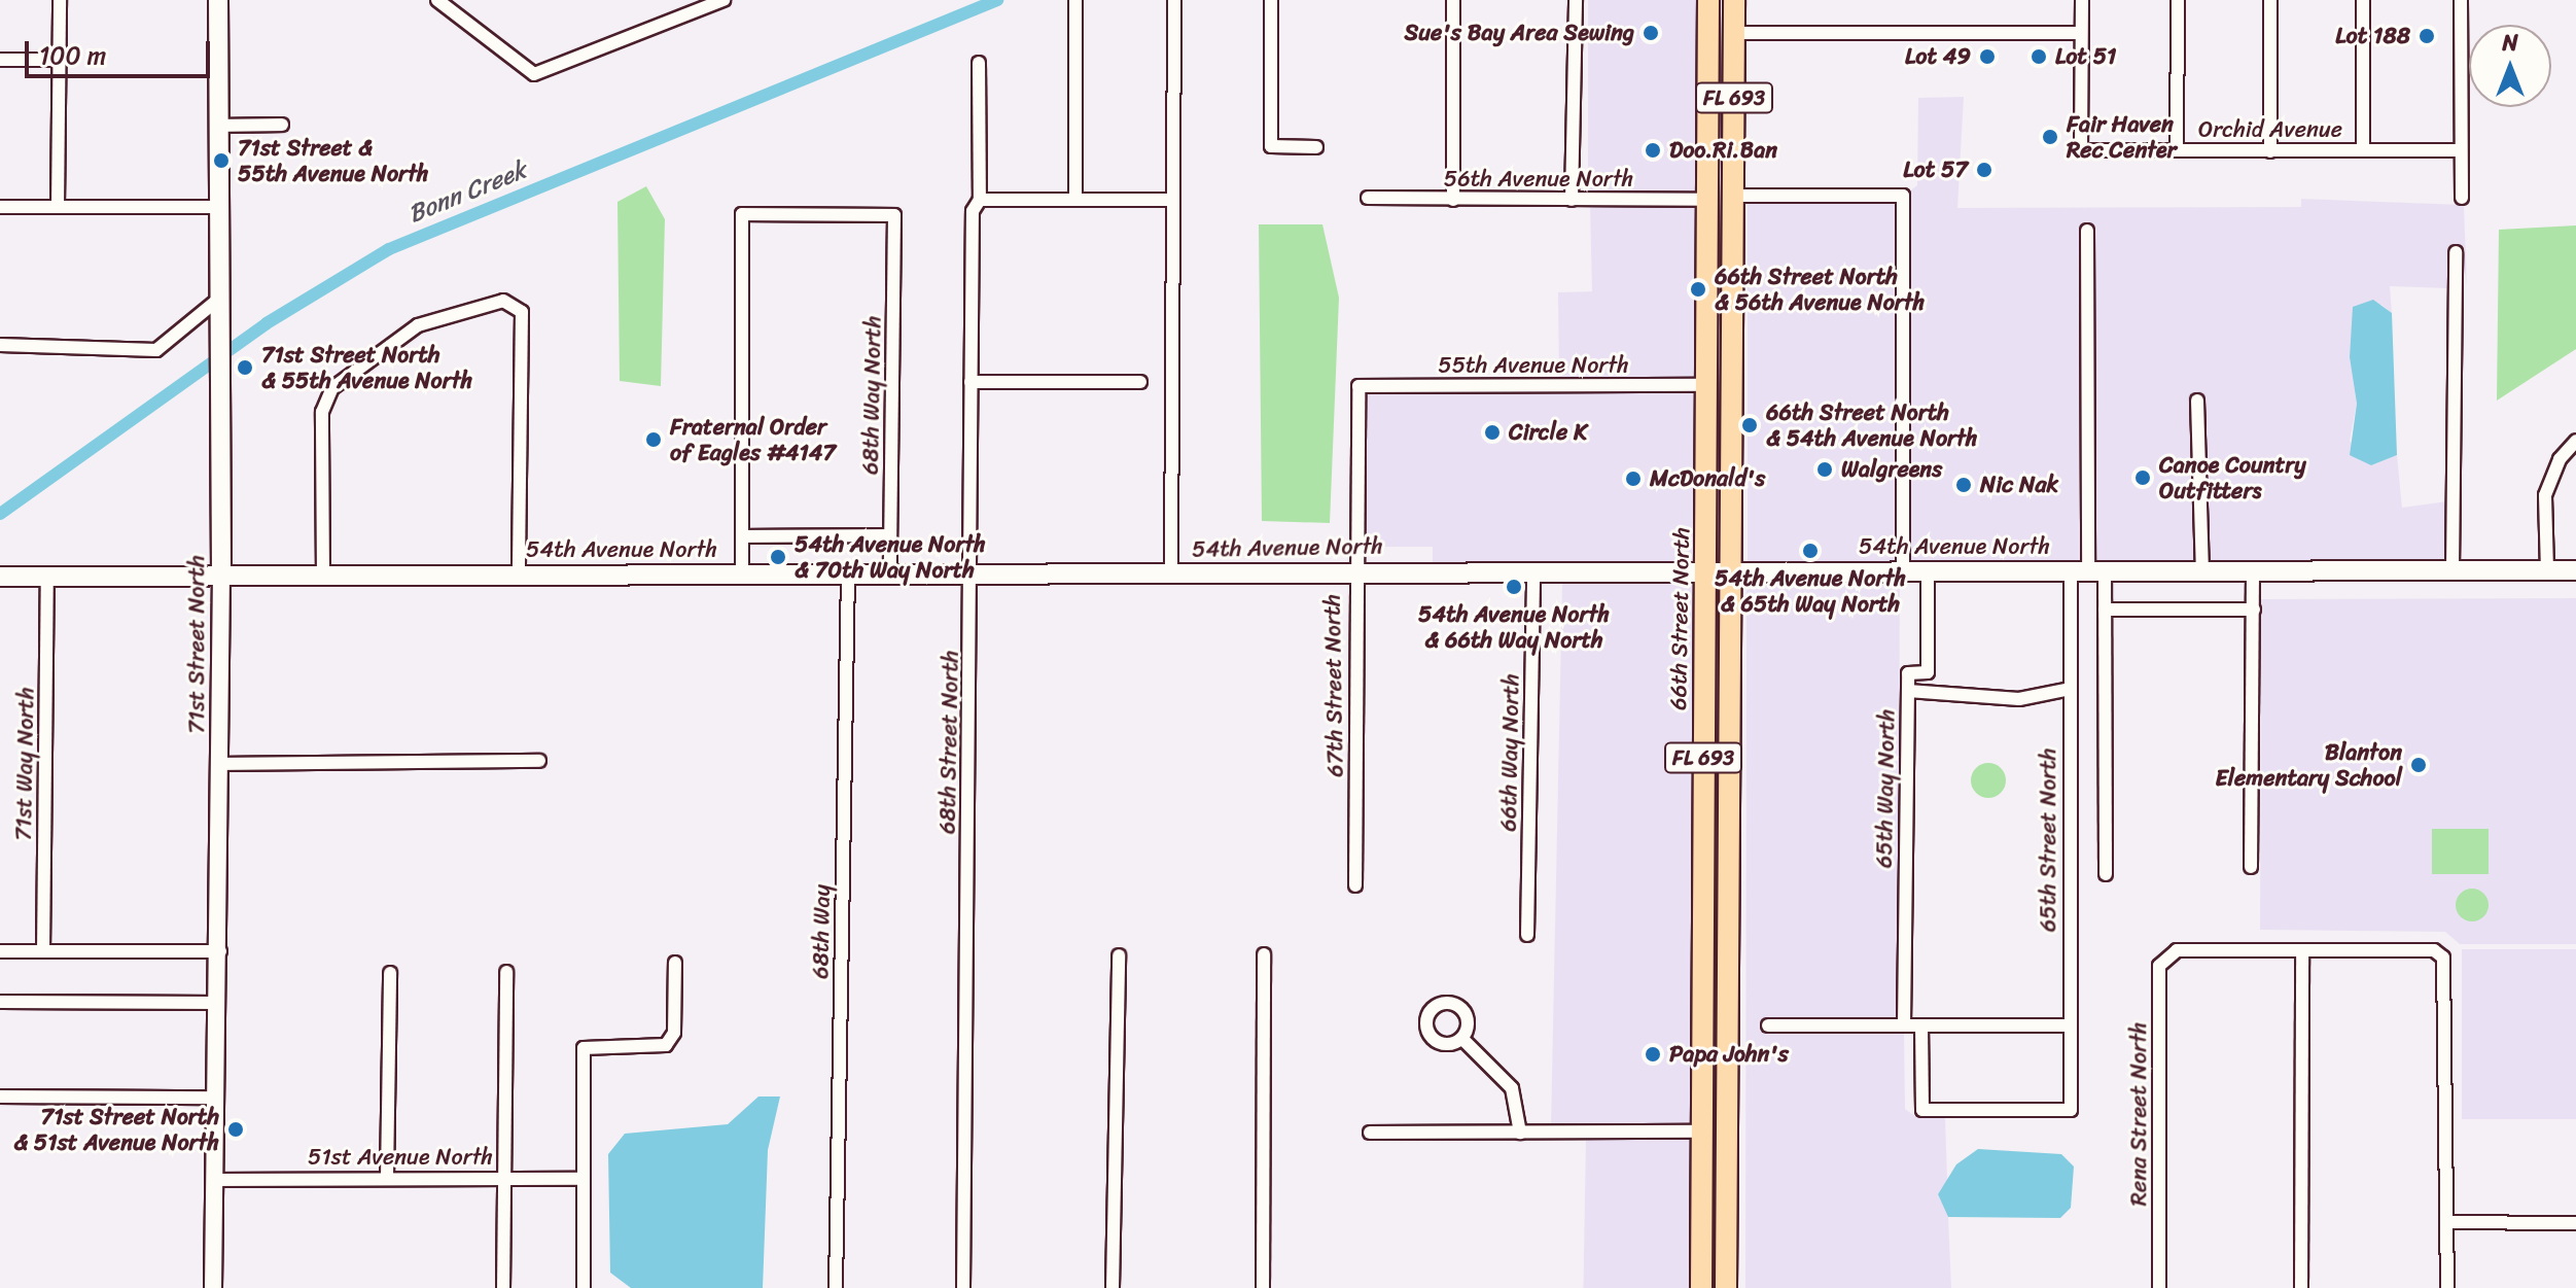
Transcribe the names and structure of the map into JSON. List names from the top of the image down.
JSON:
{
  "streets": {
    "main road": [
      "FL 693",
      "54th Avenue North",
      "66th Street North",
      "71st Street North"
    ],
    "street": [
      "Orchid Avenue",
      "56th Avenue North",
      "55th Avenue North",
      "68th Way North",
      "67th Street North",
      "68th Street North",
      "66th Way North",
      "71st Way North",
      "65th Way North",
      "65th Street North",
      "68th Way",
      "Rena Street North",
      "51st Avenue North"
    ]
  },
  "crossings": [
    ["FL 693", "54th Avenue North"],
    ["56th Avenue North", "66th Street North"],
    ["55th Avenue North", "66th Street North"],
    ["55th Avenue North", "67th Street North"],
    ["68th Way North", "54th Avenue North"],
    ["54th Avenue North", "66th Street North"],
    ["54th Avenue North", "71st Street North"],
    ["54th Avenue North", "67th Street North"],
    ["54th Avenue North", "68th Street North"],
    ["54th Avenue North", "66th Way North"],
    ["54th Avenue North", "71st Way North"],
    ["54th Avenue North", "65th Way North"],
    ["54th Avenue North", "65th Street North"],
    ["54th Avenue North", "68th Way"],
    ["71st Street North", "51st Avenue North"]
  ],
  "water": ["Bonn Creek"],
  "places": [
    "Sue's Bay Area Sewing",
    "Lot 188",
    "Lot 49",
    "Lot 51",
    "Fair Haven Rec Center",
    "Doo.Ri.Ban",
    "71st Street & 55th Avenue North",
    "Lot 57",
    "66th Street North & 56th Avenue North",
    "71st Street North & 55th Avenue North",
    "66th Street North & 54th Avenue North",
    "Circle K",
    "Fraternal Order of Eagles #4147",
    "Walgreens",
    "Canoe Country Outfitters",
    "McDonald's",
    "Nic Nak",
    "54th Avenue North & 65th Way North",
    "54th Avenue North & 70th Way North",
    "54th Avenue North & 66th Way North",
    "Blanton Elementary School",
    "Papa John's",
    "71st Street North & 51st Avenue North"
  ],
  "scale_bar": "100 m",
  "north": "top"
}
